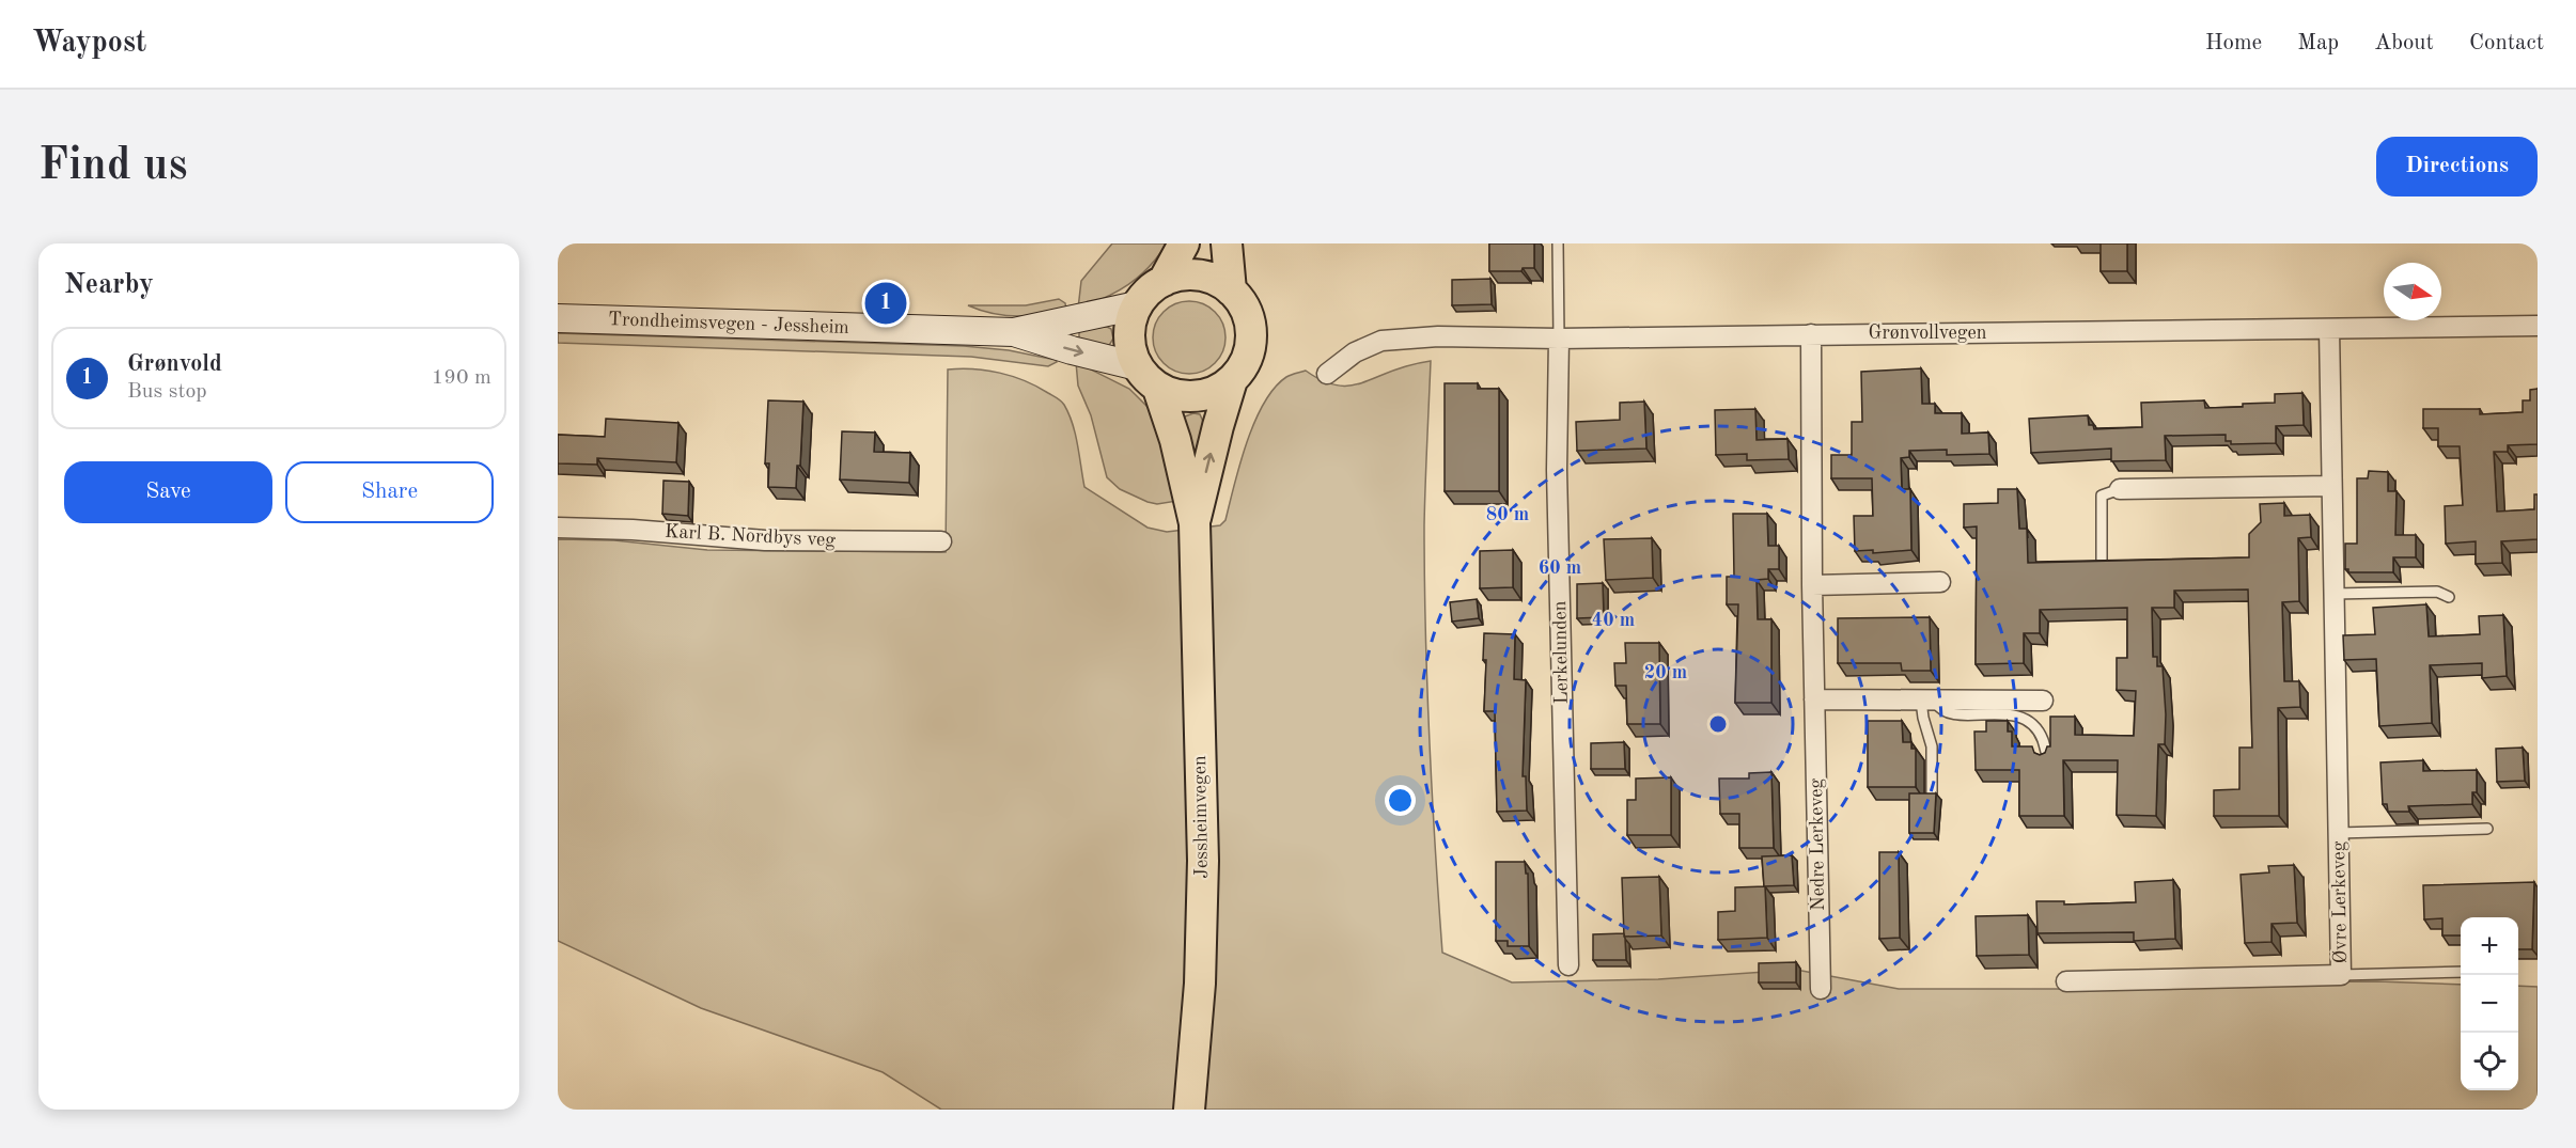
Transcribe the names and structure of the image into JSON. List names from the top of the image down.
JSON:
{
  "streets": {
    "main road": ["Trondheimsvegen - Jessheim", "Jessheimvegen"],
    "street": [
      "Grønvollvegen",
      "Karl B. Nordbys veg",
      "Lerkelunden",
      "Nedre Lerkeveg",
      "Øvre Lerkeveg"
    ]
  },
  "crossings": [
    ["Trondheimsvegen - Jessheim", "Jessheimvegen"],
    ["Grønvollvegen", "Lerkelunden"],
    ["Grønvollvegen", "Nedre Lerkeveg"],
    ["Grønvollvegen", "Øvre Lerkeveg"]
  ],
  "north": "right",
  "page": {
    "header": "Waypost",
    "nav": [
      "Home",
      "Map",
      "About",
      "Contact"
    ],
    "buttons": [
      "Directions",
      ["Save", "Share"]
    ],
    "title": "Find us",
    "heading": "Nearby",
    "pins": "1",
    "list": [
      {
        "mark": "1",
        "name": "Grønvold",
        "note": "Bus stop",
        "value": "190 m"
      }
    ],
    "map_buttons": ["+", "−"]
  },
  "rings": [
    "80 m",
    "60 m",
    "40 m",
    "20 m"
  ]
}
